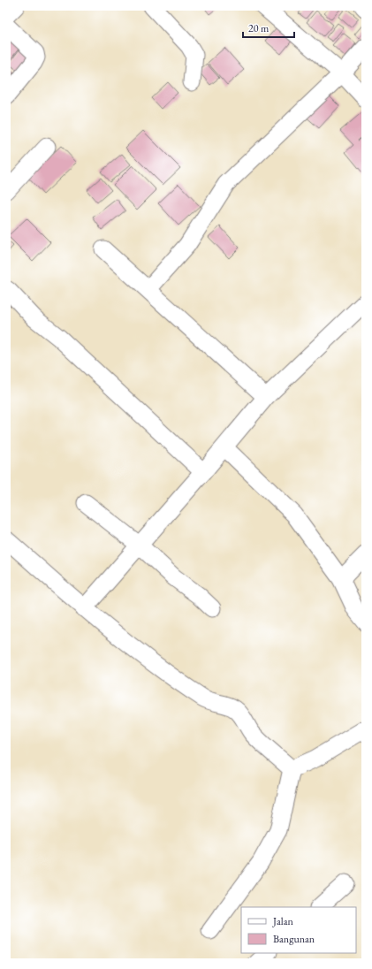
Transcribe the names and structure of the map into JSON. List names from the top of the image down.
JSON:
{
  "legend": ["Jalan", "Bangunan"],
  "scale_bar": "20 m"
}
